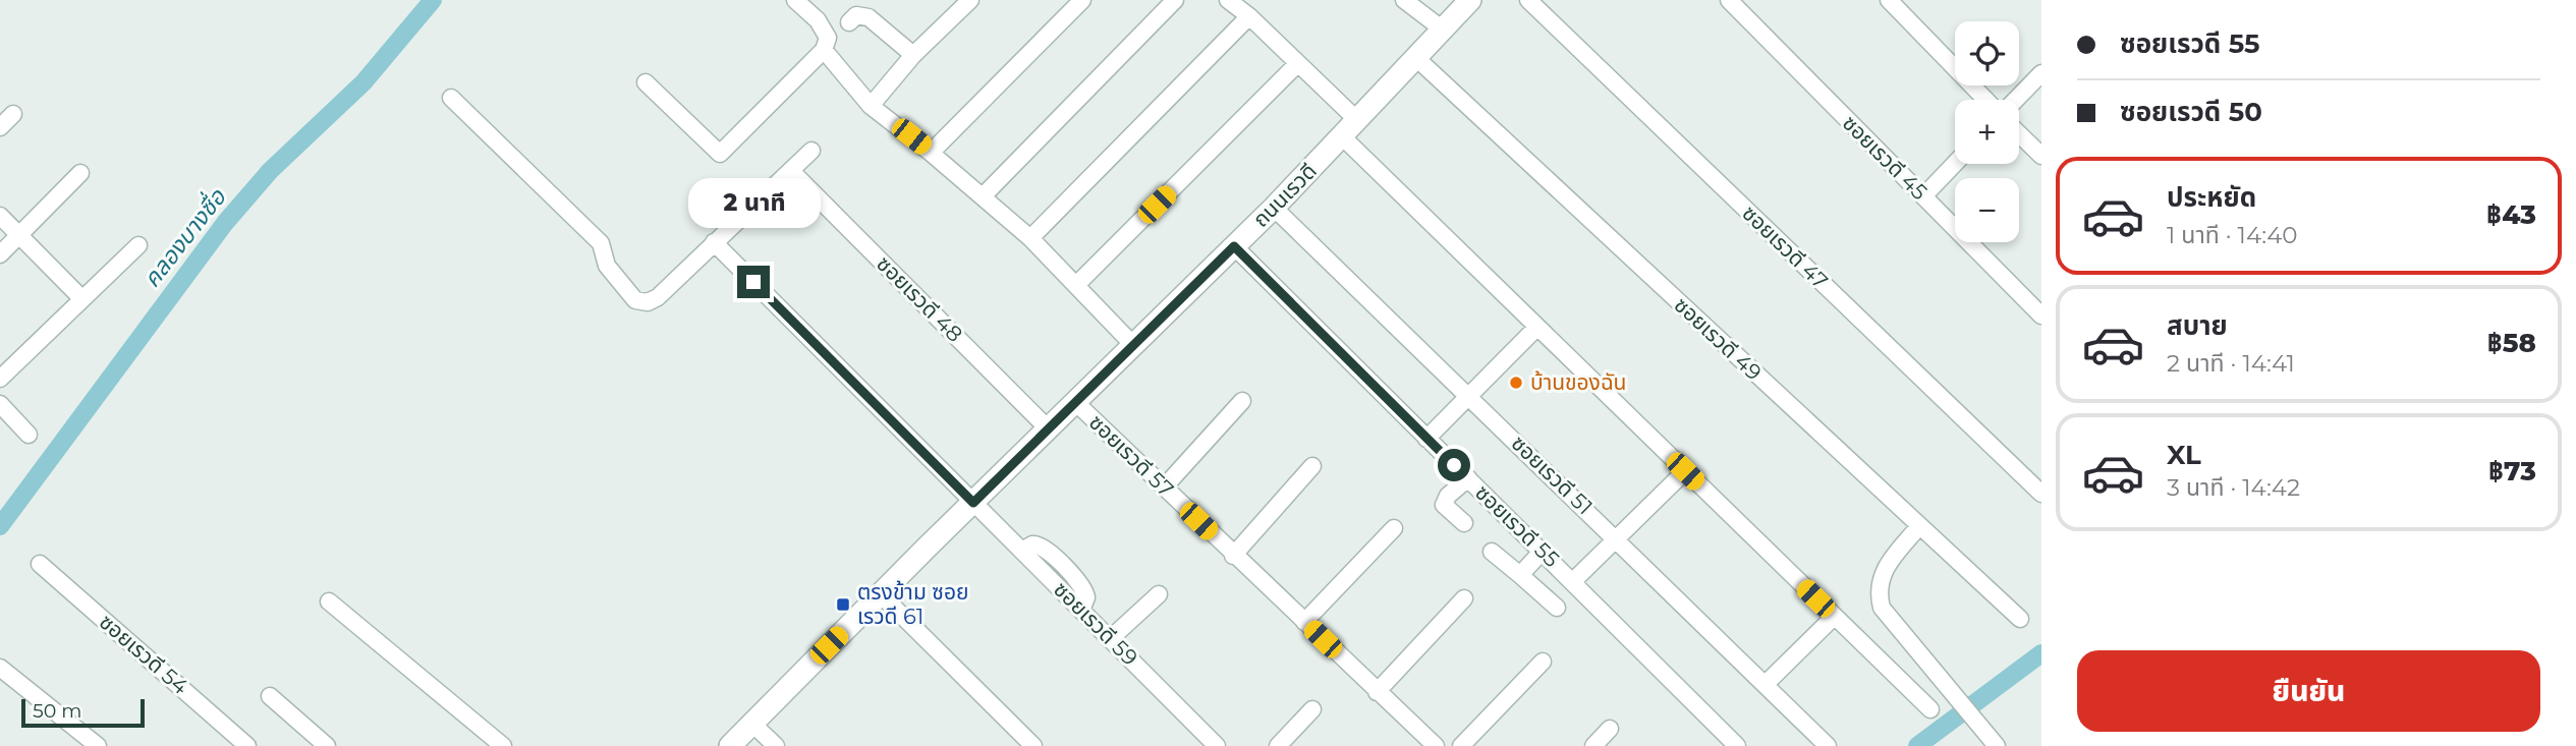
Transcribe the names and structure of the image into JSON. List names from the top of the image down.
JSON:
{
  "streets": {
    "street": [
      "ซอยเรวดี 45",
      "ถนนเรวดี",
      "ซอยเรวดี 47",
      "ซอยเรวดี 48",
      "ซอยเรวดี 49",
      "ซอยเรวดี 57",
      "ซอยเรวดี 51",
      "ซอยเรวดี 55",
      "ซอยเรวดี 59",
      "ซอยเรวดี 54"
    ]
  },
  "crossings": [
    ["ถนนเรวดี", "ซอยเรวดี 48"],
    ["ถนนเรวดี", "ซอยเรวดี 49"],
    ["ถนนเรวดี", "ซอยเรวดี 57"],
    ["ถนนเรวดี", "ซอยเรวดี 51"],
    ["ถนนเรวดี", "ซอยเรวดี 55"],
    ["ถนนเรวดี", "ซอยเรวดี 59"]
  ],
  "water": ["คลองบางซื่อ"],
  "places": {
    "other": ["บ้านของฉัน"],
    "transit": ["ตรงข้าม ซอย เรวดี 61"]
  },
  "scale_bar": "50 m",
  "page": {
    "banner": ["ซอยเรวดี 55", "ซอยเรวดี 50"],
    "map_buttons": ["+", "−"],
    "list": [
      {
        "name": "ประหยัด",
        "note": "1 นาที · 14:40",
        "value": "฿43"
      },
      {
        "name": "สบาย",
        "note": "2 นาที · 14:41",
        "value": "฿58"
      },
      {
        "name": "XL",
        "note": "3 นาที · 14:42",
        "value": "฿73"
      }
    ],
    "bubble": "2 นาที",
    "buttons": "ยืนยัน",
    "scale": "50 m"
  }
}
